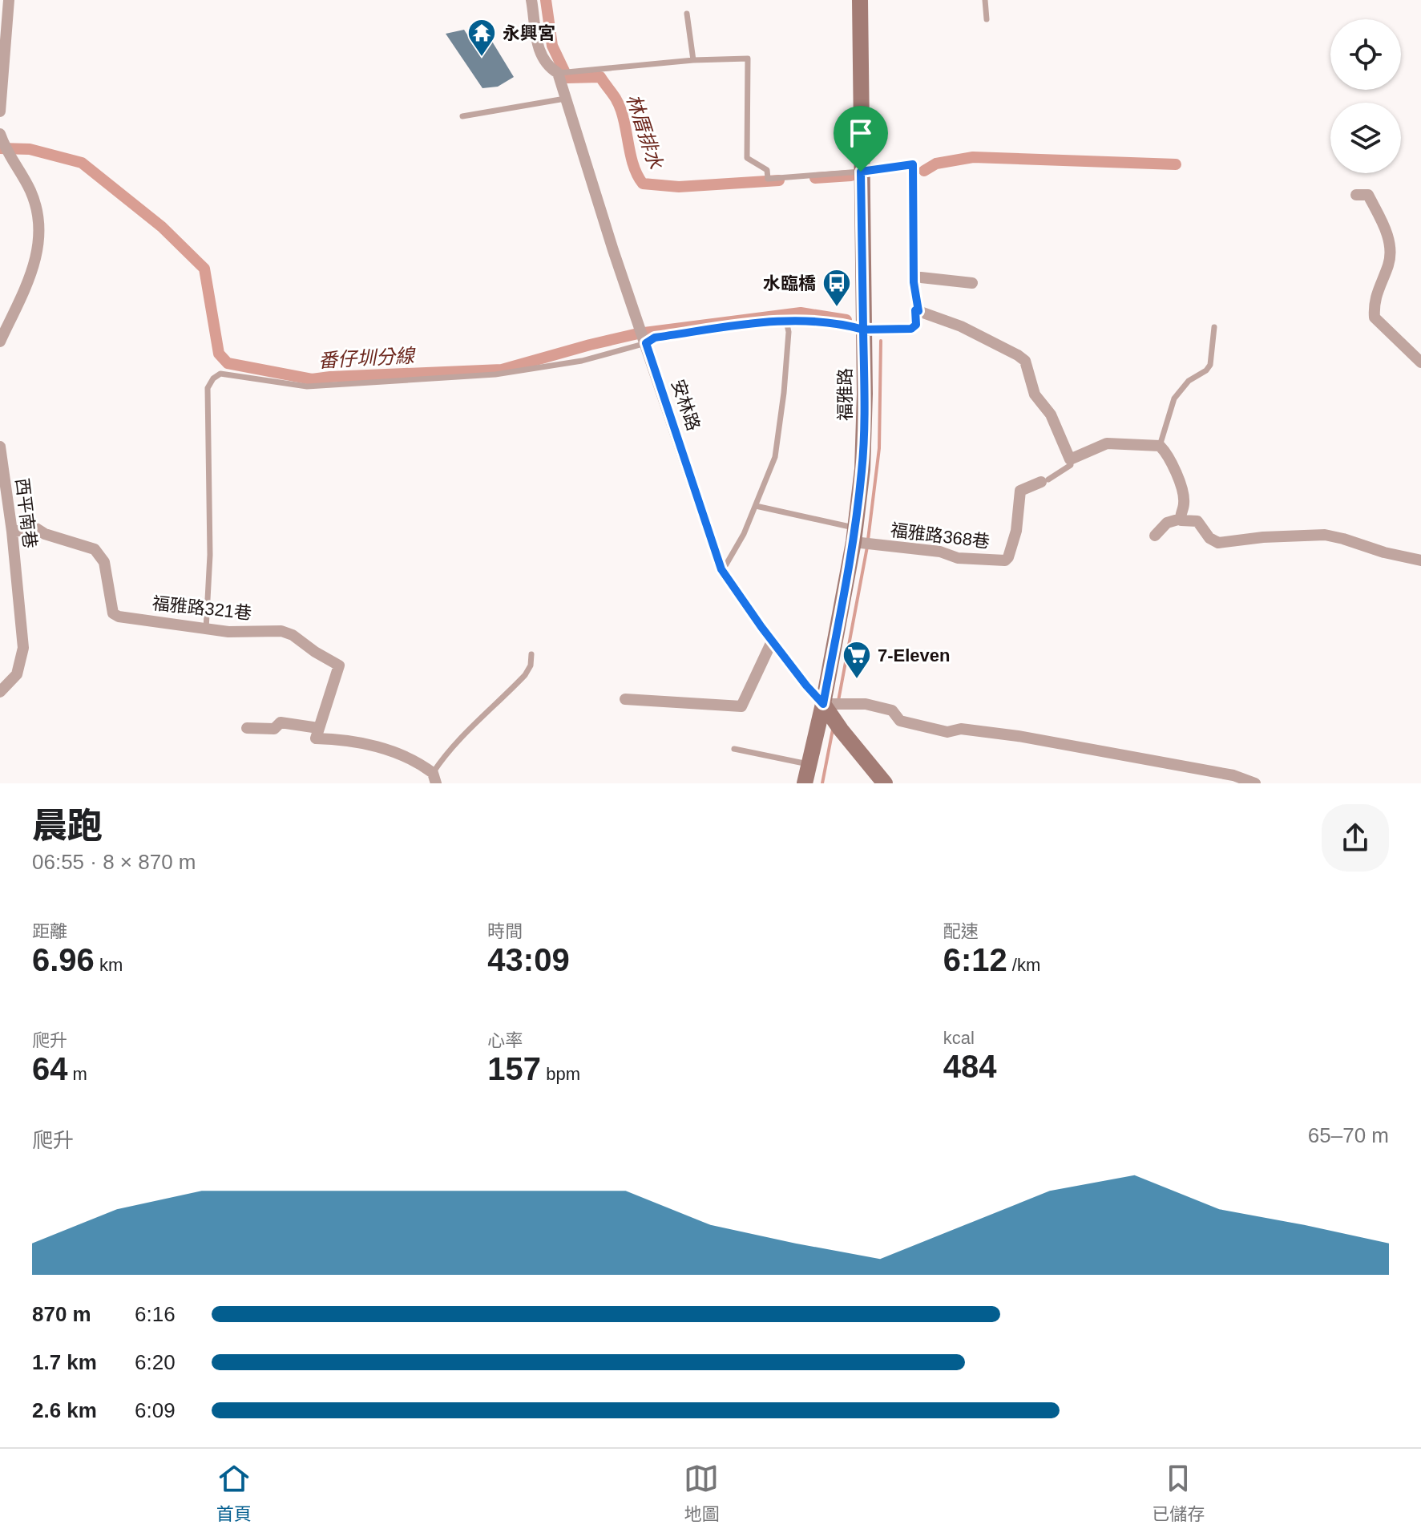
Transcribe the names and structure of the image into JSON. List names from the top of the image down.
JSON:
{
  "streets": {
    "main road": ["福雅路", "安林路"],
    "street": ["西平南巷", "福雅路368巷", "福雅路321巷"]
  },
  "crossings": [
    ["福雅路", "安林路"],
    ["福雅路", "福雅路368巷"],
    ["西平南巷", "福雅路321巷"]
  ],
  "water": ["林厝排水", "番仔圳分線"],
  "places": {
    "temple": ["永興宮"],
    "bus stop": ["水臨橋"],
    "supermarket": ["7-Eleven"]
  },
  "page": {
    "heading": ["晨跑", "06:55 · 8 × 870 m"],
    "stats": [
      ["距離", "6.96 km"],
      ["時間", "43:09"],
      ["配速", "6:12 /km"],
      ["爬升", "64 m"],
      ["心率", "157 bpm"],
      ["kcal", "484"]
    ],
    "chart": ["爬升", "65–70 m"],
    "list": [
      {
        "name": "870 m",
        "note": "6:16"
      },
      {
        "name": "1.7 km",
        "note": "6:20"
      },
      {
        "name": "2.6 km",
        "note": "6:09"
      }
    ],
    "tabs": ["首頁", "地圖", "已儲存"]
  }
}
